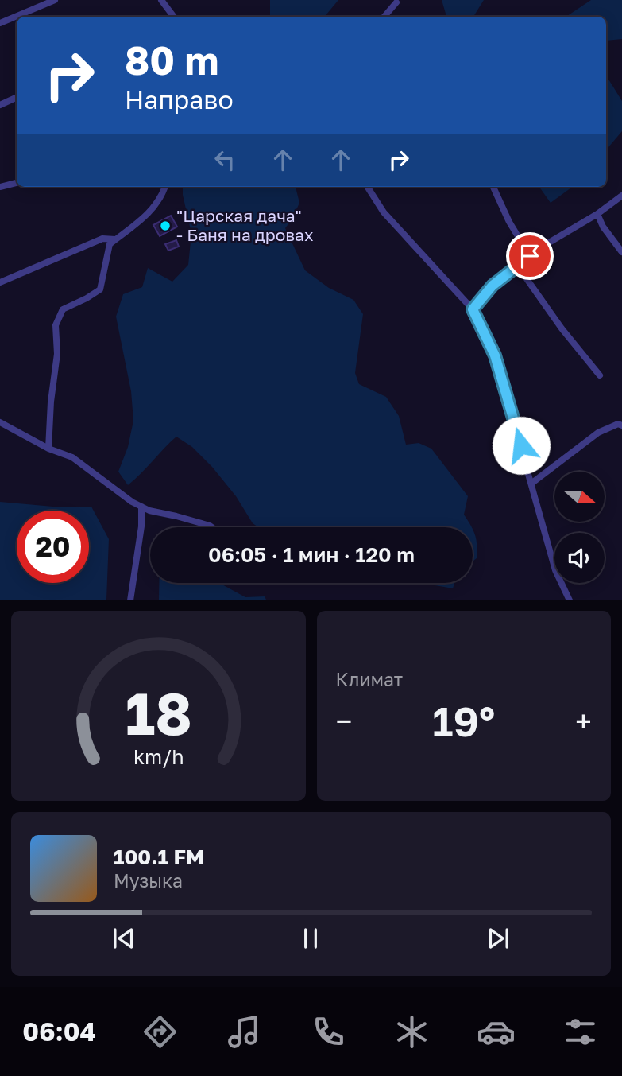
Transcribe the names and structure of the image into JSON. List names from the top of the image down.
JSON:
{
  "places": ["\"Царская дача\" - Баня на дровах"],
  "north": "right",
  "page": {
    "turn": ["80 m", "Направо"],
    "limit": "20",
    "trip": "06:05 · 1 мин · 120 m",
    "tile": "Климат",
    "heat": ["−", "19°", "+"],
    "song": ["100.1 FM", "Музыка"],
    "tabs": "06:04",
    "gauge": ["18", "km/h"]
  }
}
